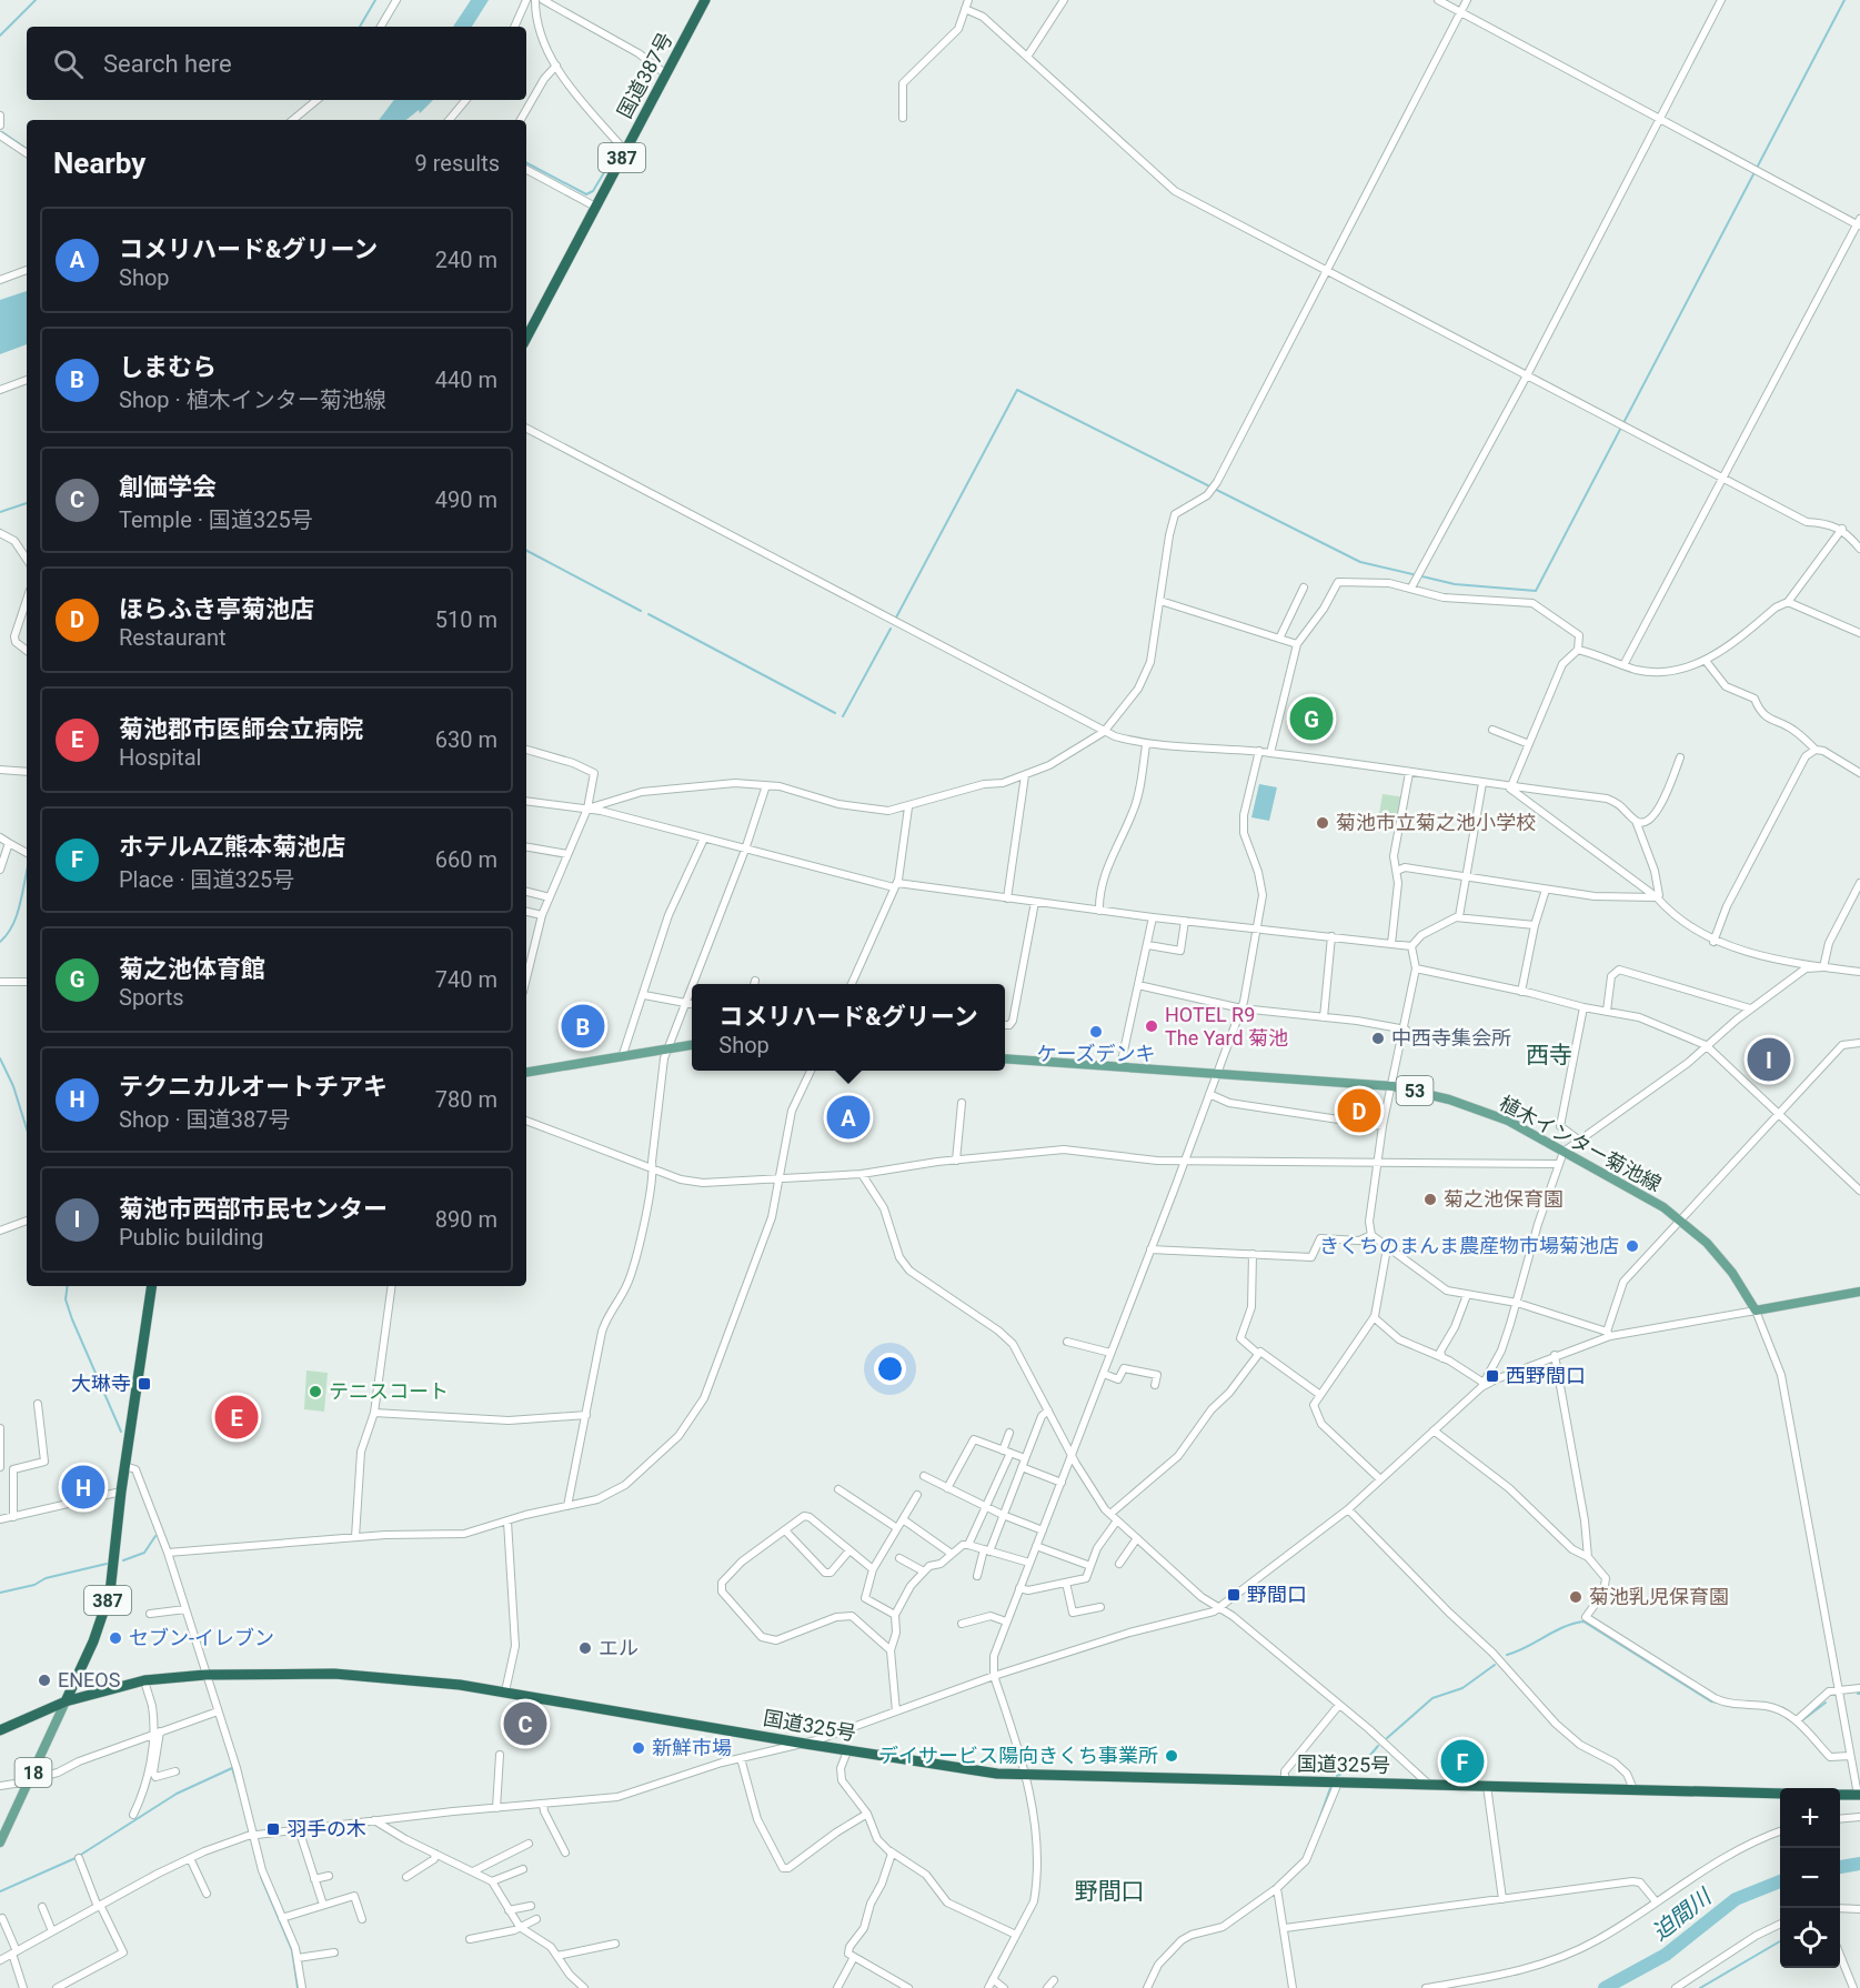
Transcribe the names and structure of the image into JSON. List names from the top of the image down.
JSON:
{
  "streets": {
    "highway": ["国道387号", "387", "国道325号"],
    "main road": ["53", "植木インター菊池線", "18"]
  },
  "crossings": [
    ["387", "国道325号"],
    ["387", "18"],
    ["国道325号", "18"]
  ],
  "districts": ["西寺", "野間口"],
  "water": ["迫間川"],
  "places": {
    "other": [
      "菊池市立菊之池小学校",
      "HOTEL R9 The Yard 菊池",
      "ケーズデンキ",
      "中西寺集会所",
      "菊之池保育園",
      "きくちのまんま農産物市場菊池店",
      "テニスコート",
      "菊池乳児保育園",
      "セブン-イレブン",
      "エル",
      "ENEOS",
      "新鮮市場",
      "デイサービス陽向きくち事業所"
    ],
    "transit": [
      "西野間口",
      "大琳寺",
      "野間口",
      "羽手の木"
    ]
  },
  "page": {
    "search": "Search here",
    "heading": ["Nearby", "9 results"],
    "list": [
      {
        "mark": "A",
        "name": "コメリハード&グリーン",
        "note": "Shop",
        "value": "240 m"
      },
      {
        "mark": "B",
        "name": "しまむら",
        "note": "Shop · 植木インター菊池線",
        "value": "440 m"
      },
      {
        "mark": "C",
        "name": "創価学会",
        "note": "Temple · 国道325号",
        "value": "490 m"
      },
      {
        "mark": "D",
        "name": "ほらふき亭菊池店",
        "note": "Restaurant",
        "value": "510 m"
      },
      {
        "mark": "E",
        "name": "菊池郡市医師会立病院",
        "note": "Hospital",
        "value": "630 m"
      },
      {
        "mark": "F",
        "name": "ホテルAZ熊本菊池店",
        "note": "Place · 国道325号",
        "value": "660 m"
      },
      {
        "mark": "G",
        "name": "菊之池体育館",
        "note": "Sports",
        "value": "740 m"
      },
      {
        "mark": "H",
        "name": "テクニカルオートチアキ",
        "note": "Shop · 国道387号",
        "value": "780 m"
      },
      {
        "mark": "I",
        "name": "菊池市西部市民センター",
        "note": "Public building",
        "value": "890 m"
      }
    ],
    "pins": [
      "G",
      "B",
      "I",
      "D",
      "A",
      "E",
      "H",
      "C",
      "F"
    ],
    "popup": ["コメリハード&グリーン", "Shop"],
    "map_buttons": ["+", "−"]
  }
}
